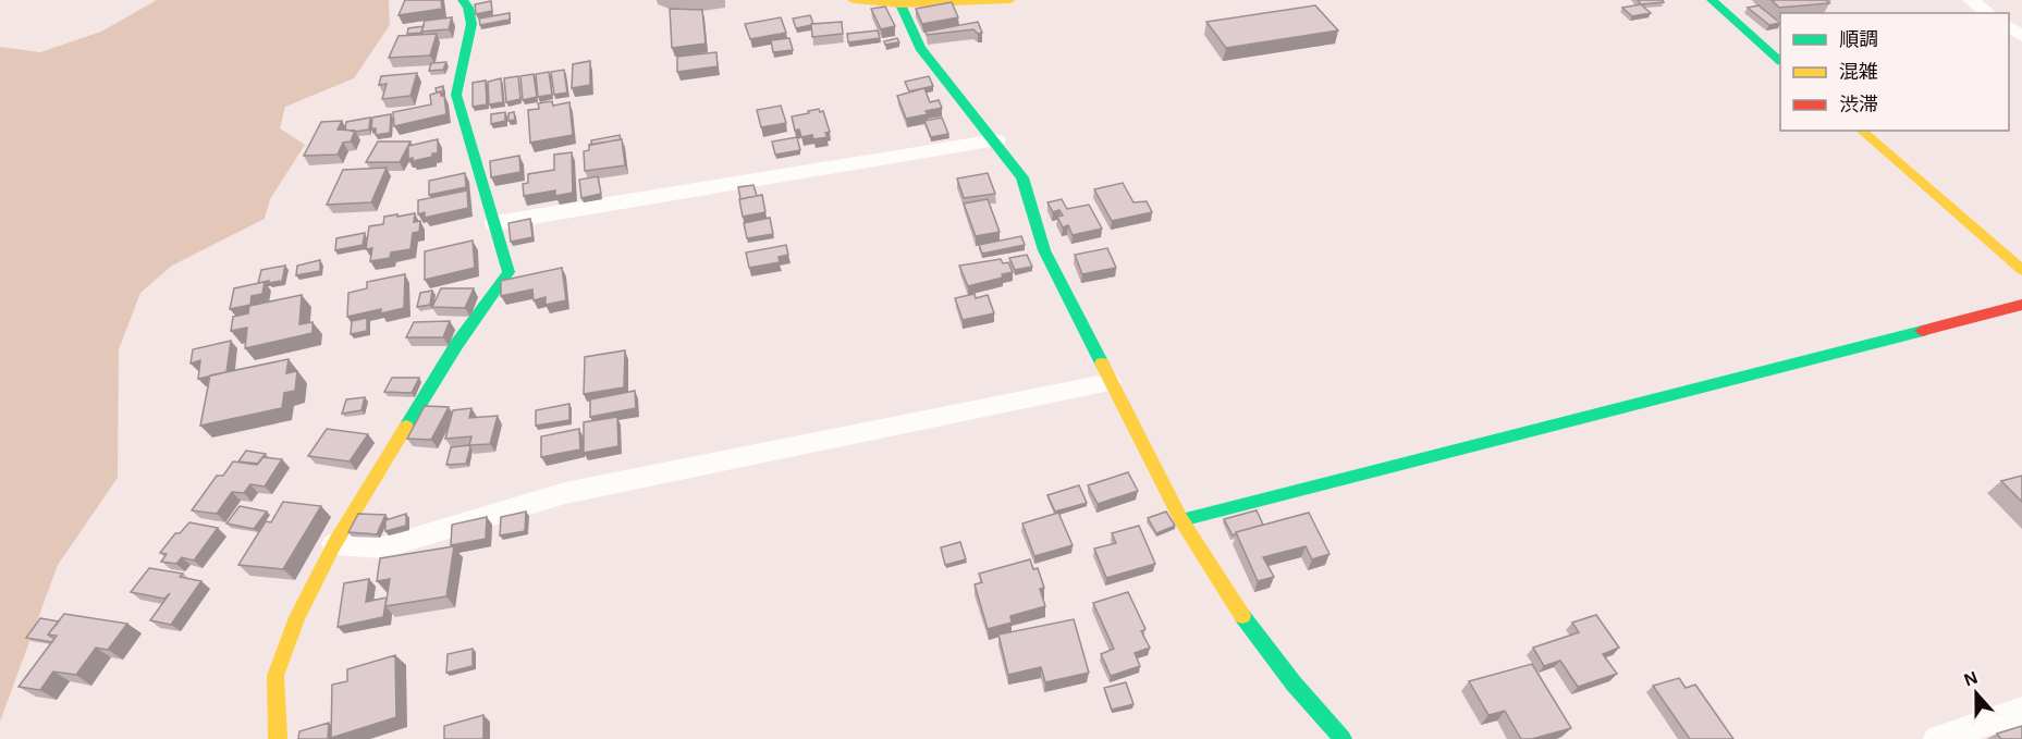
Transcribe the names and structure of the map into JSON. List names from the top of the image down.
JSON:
{
  "legend": ["順調", "混雑", "渋滞"],
  "north": "top"
}
